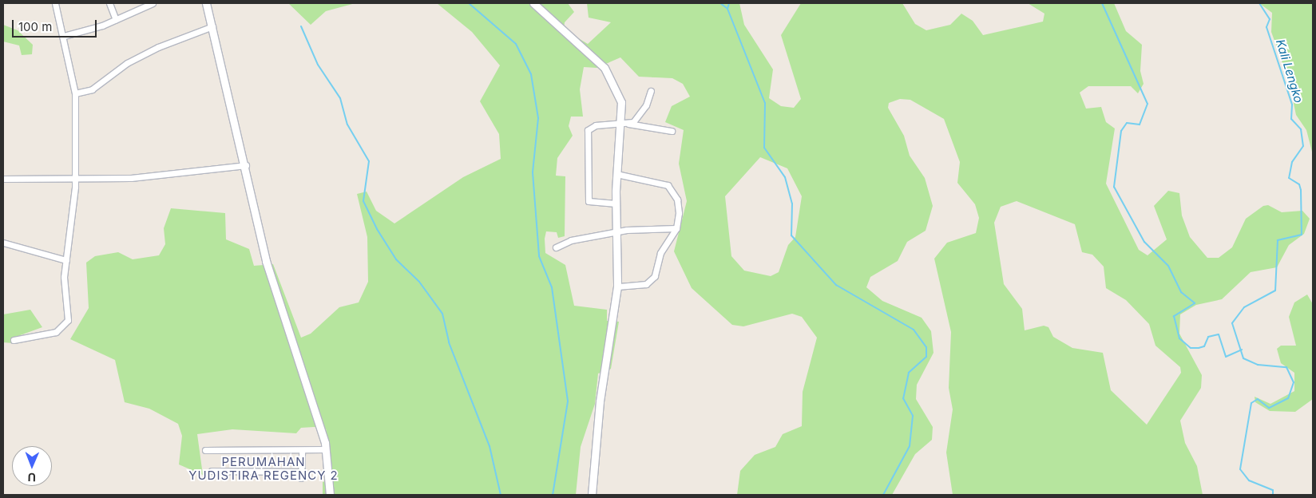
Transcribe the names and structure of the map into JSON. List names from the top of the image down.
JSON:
{
  "districts": ["PERUMAHAN YUDISTIRA REGENCY 2"],
  "water": ["Kali Lengko"],
  "scale_bar": "100 m",
  "north": "bottom"
}
